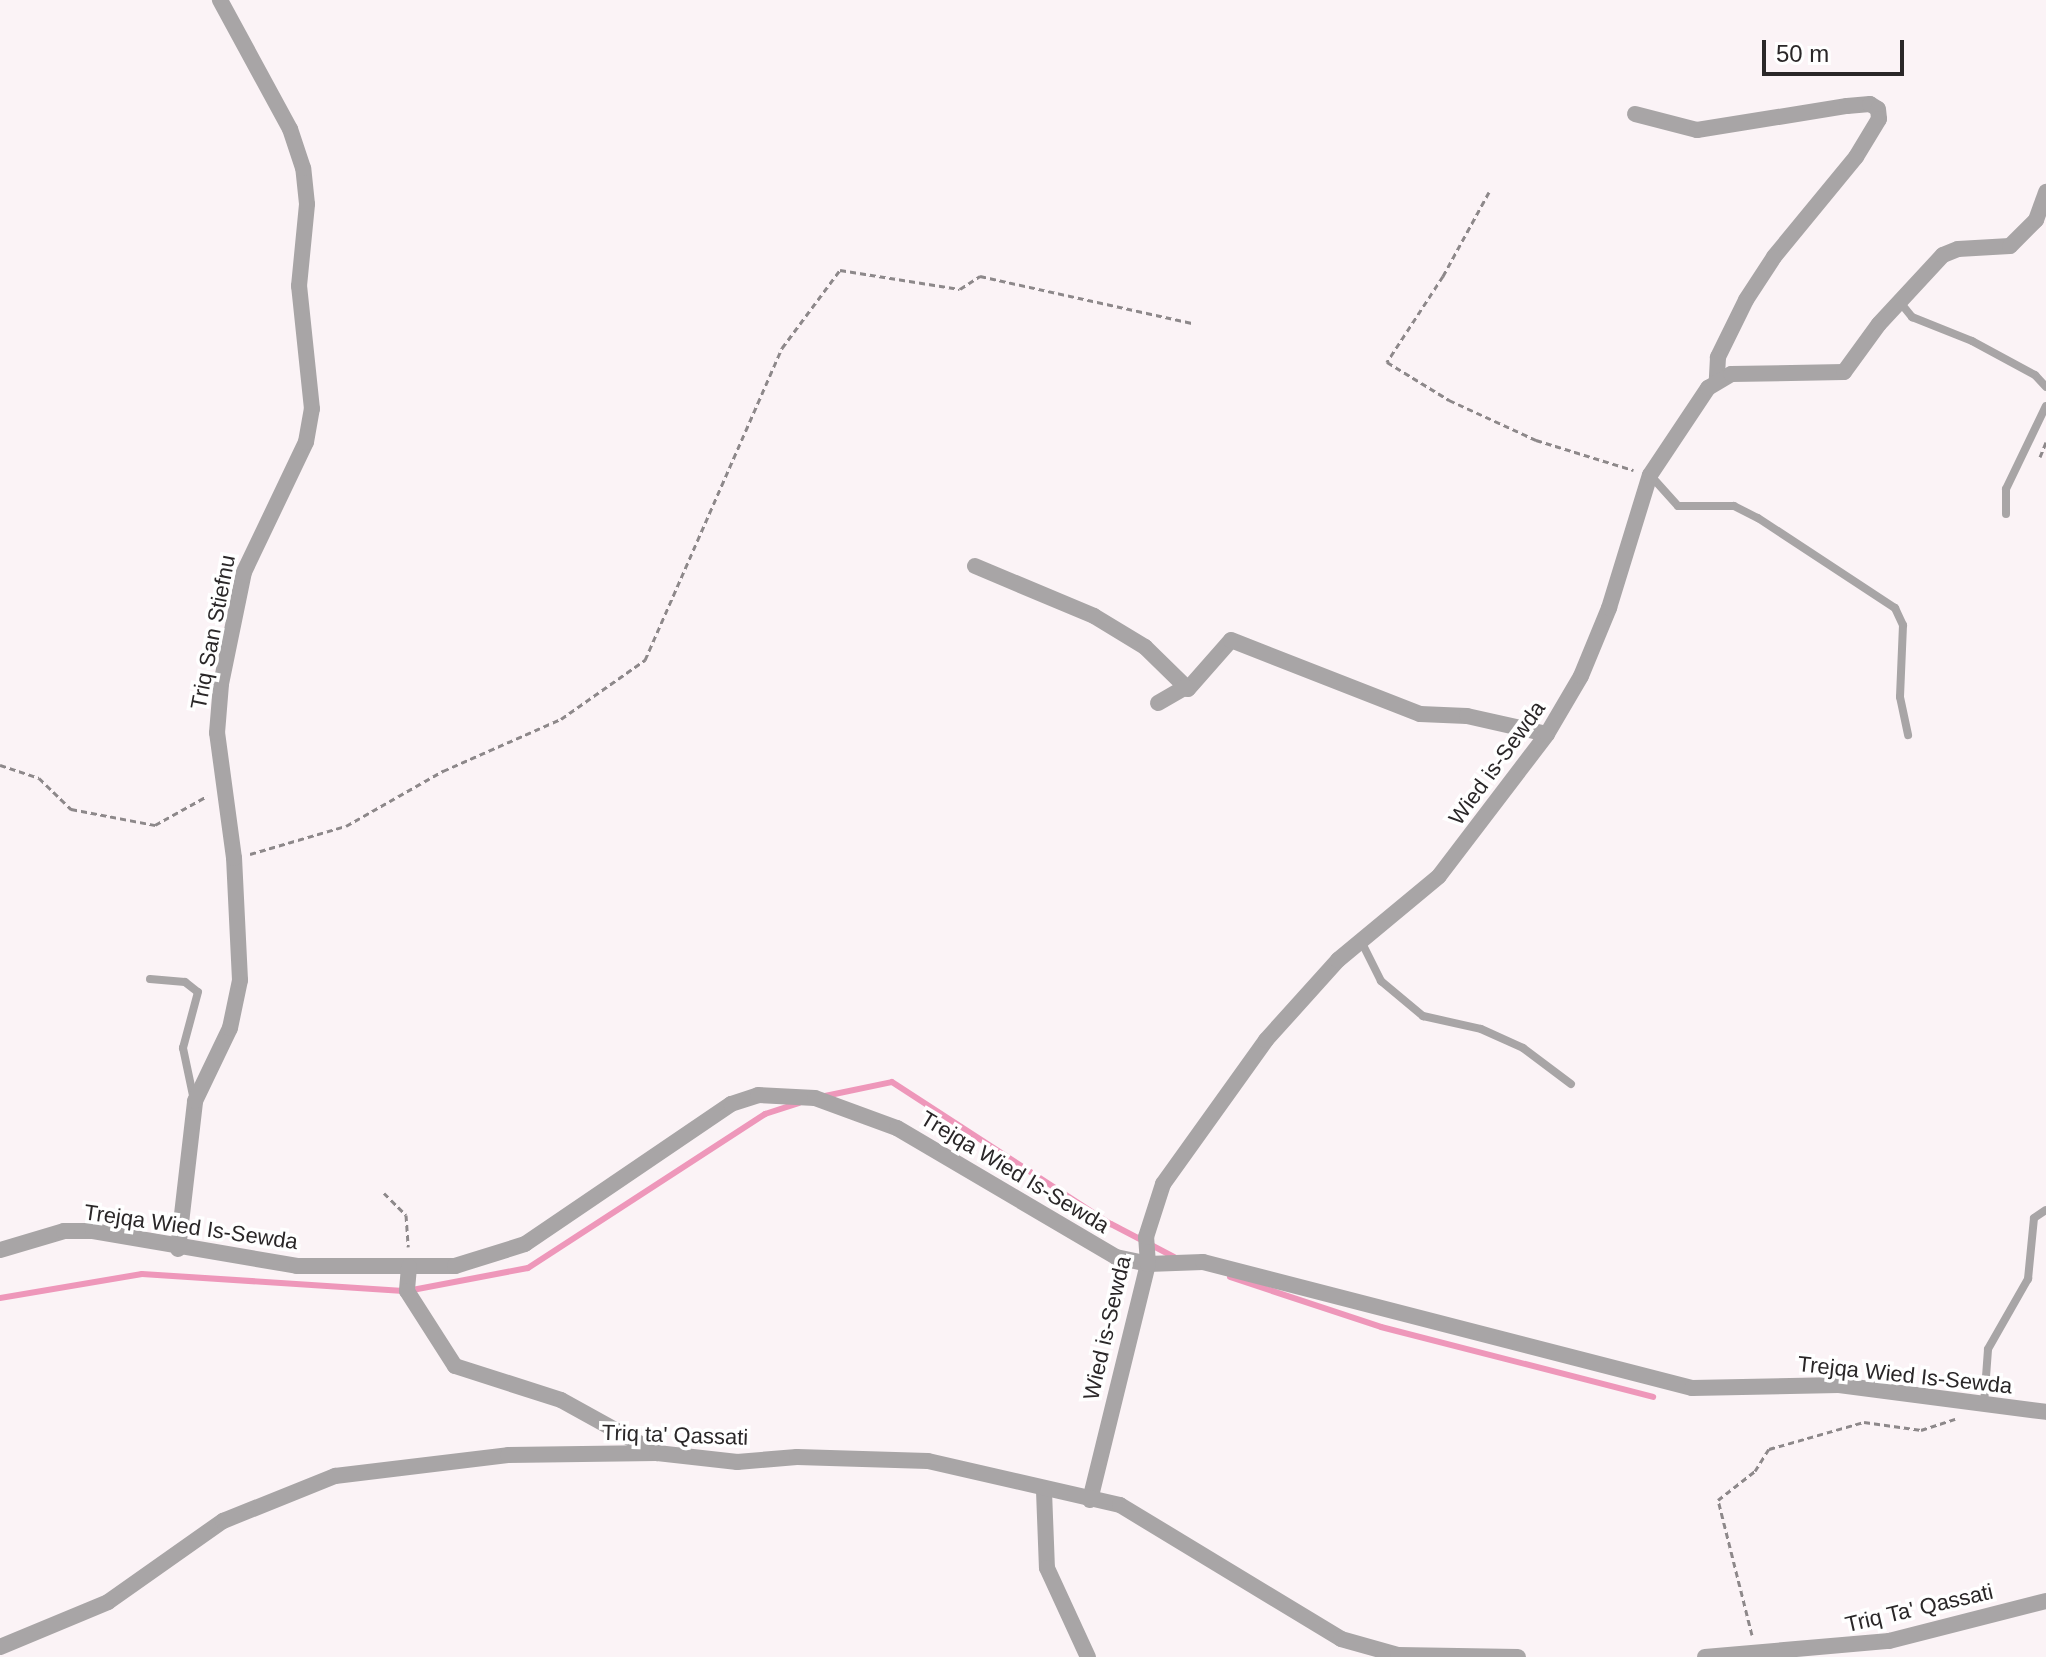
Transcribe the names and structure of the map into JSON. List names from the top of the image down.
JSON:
{
  "streets": {
    "street": [
      "Triq San Stiefnu",
      "Wied is-Sewda",
      "Trejqa Wied Is-Sewda",
      "Triq ta' Qassati",
      "Triq Ta' Qassati"
    ]
  },
  "crossings": [
    ["Triq San Stiefnu", "Trejqa Wied Is-Sewda"],
    ["Wied is-Sewda", "Trejqa Wied Is-Sewda"],
    ["Wied is-Sewda", "Triq ta' Qassati"]
  ],
  "scale_bar": "50 m"
}
